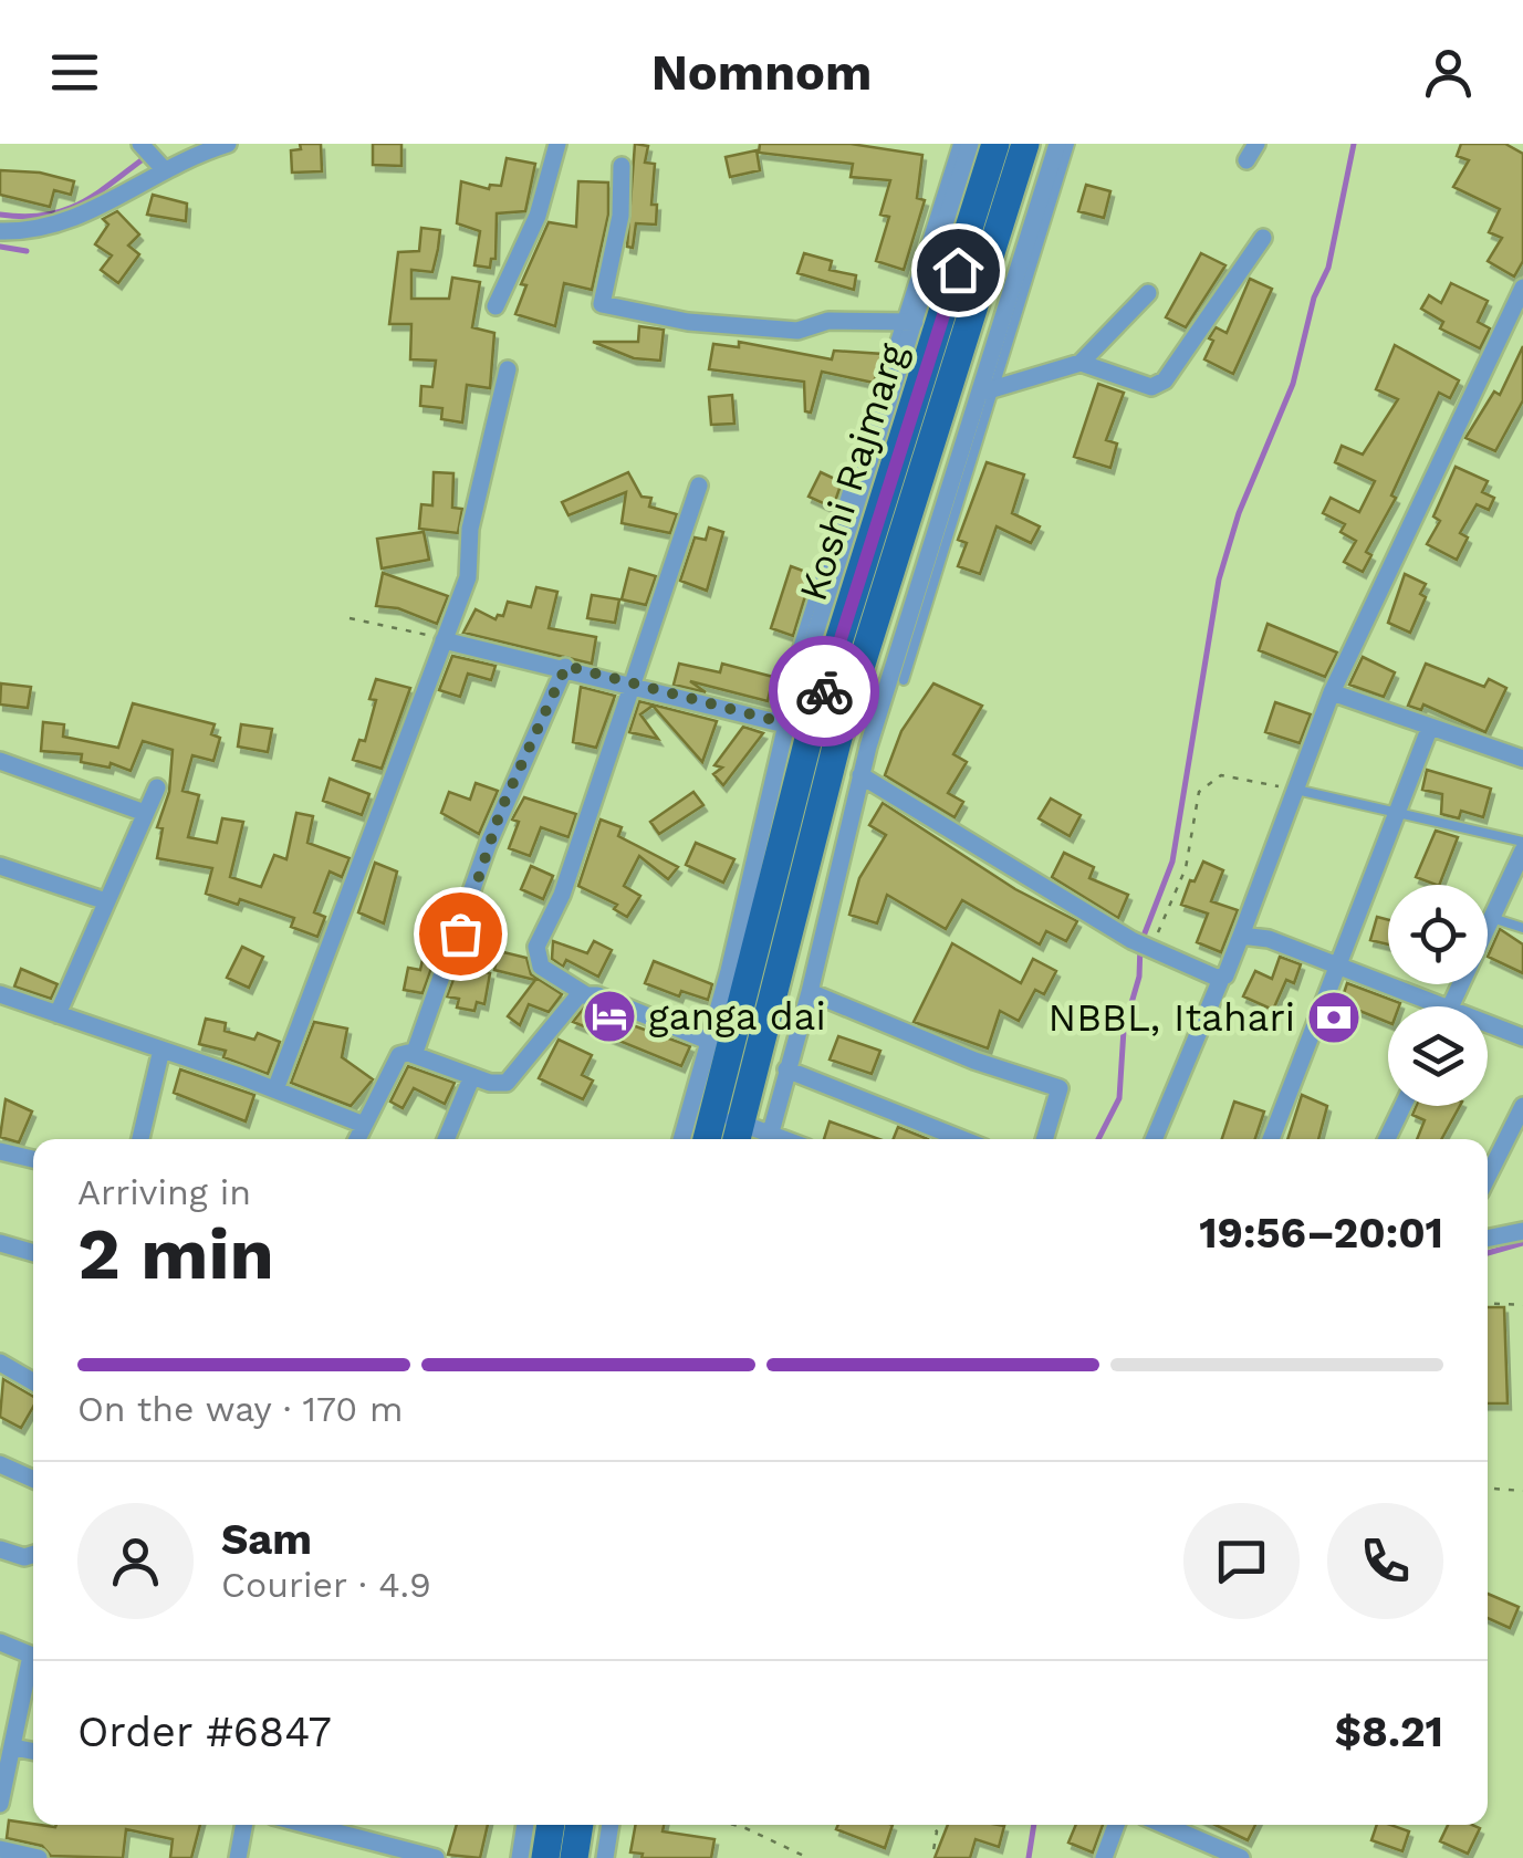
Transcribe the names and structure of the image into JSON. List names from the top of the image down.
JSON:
{
  "streets": {
    "main road": ["Koshi Rajmarg"]
  },
  "places": {
    "hotel": ["ganga dai"],
    "bank": ["NBBL, Itahari"]
  },
  "page": {
    "header": "Nomnom",
    "heading": ["2 min", "Arriving in", "19:56–20:01"],
    "panel": [
      "Sam",
      "Courier · 4.9",
      "Order #6847",
      "$8.21"
    ],
    "bar": "On the way · 170 m"
  }
}
